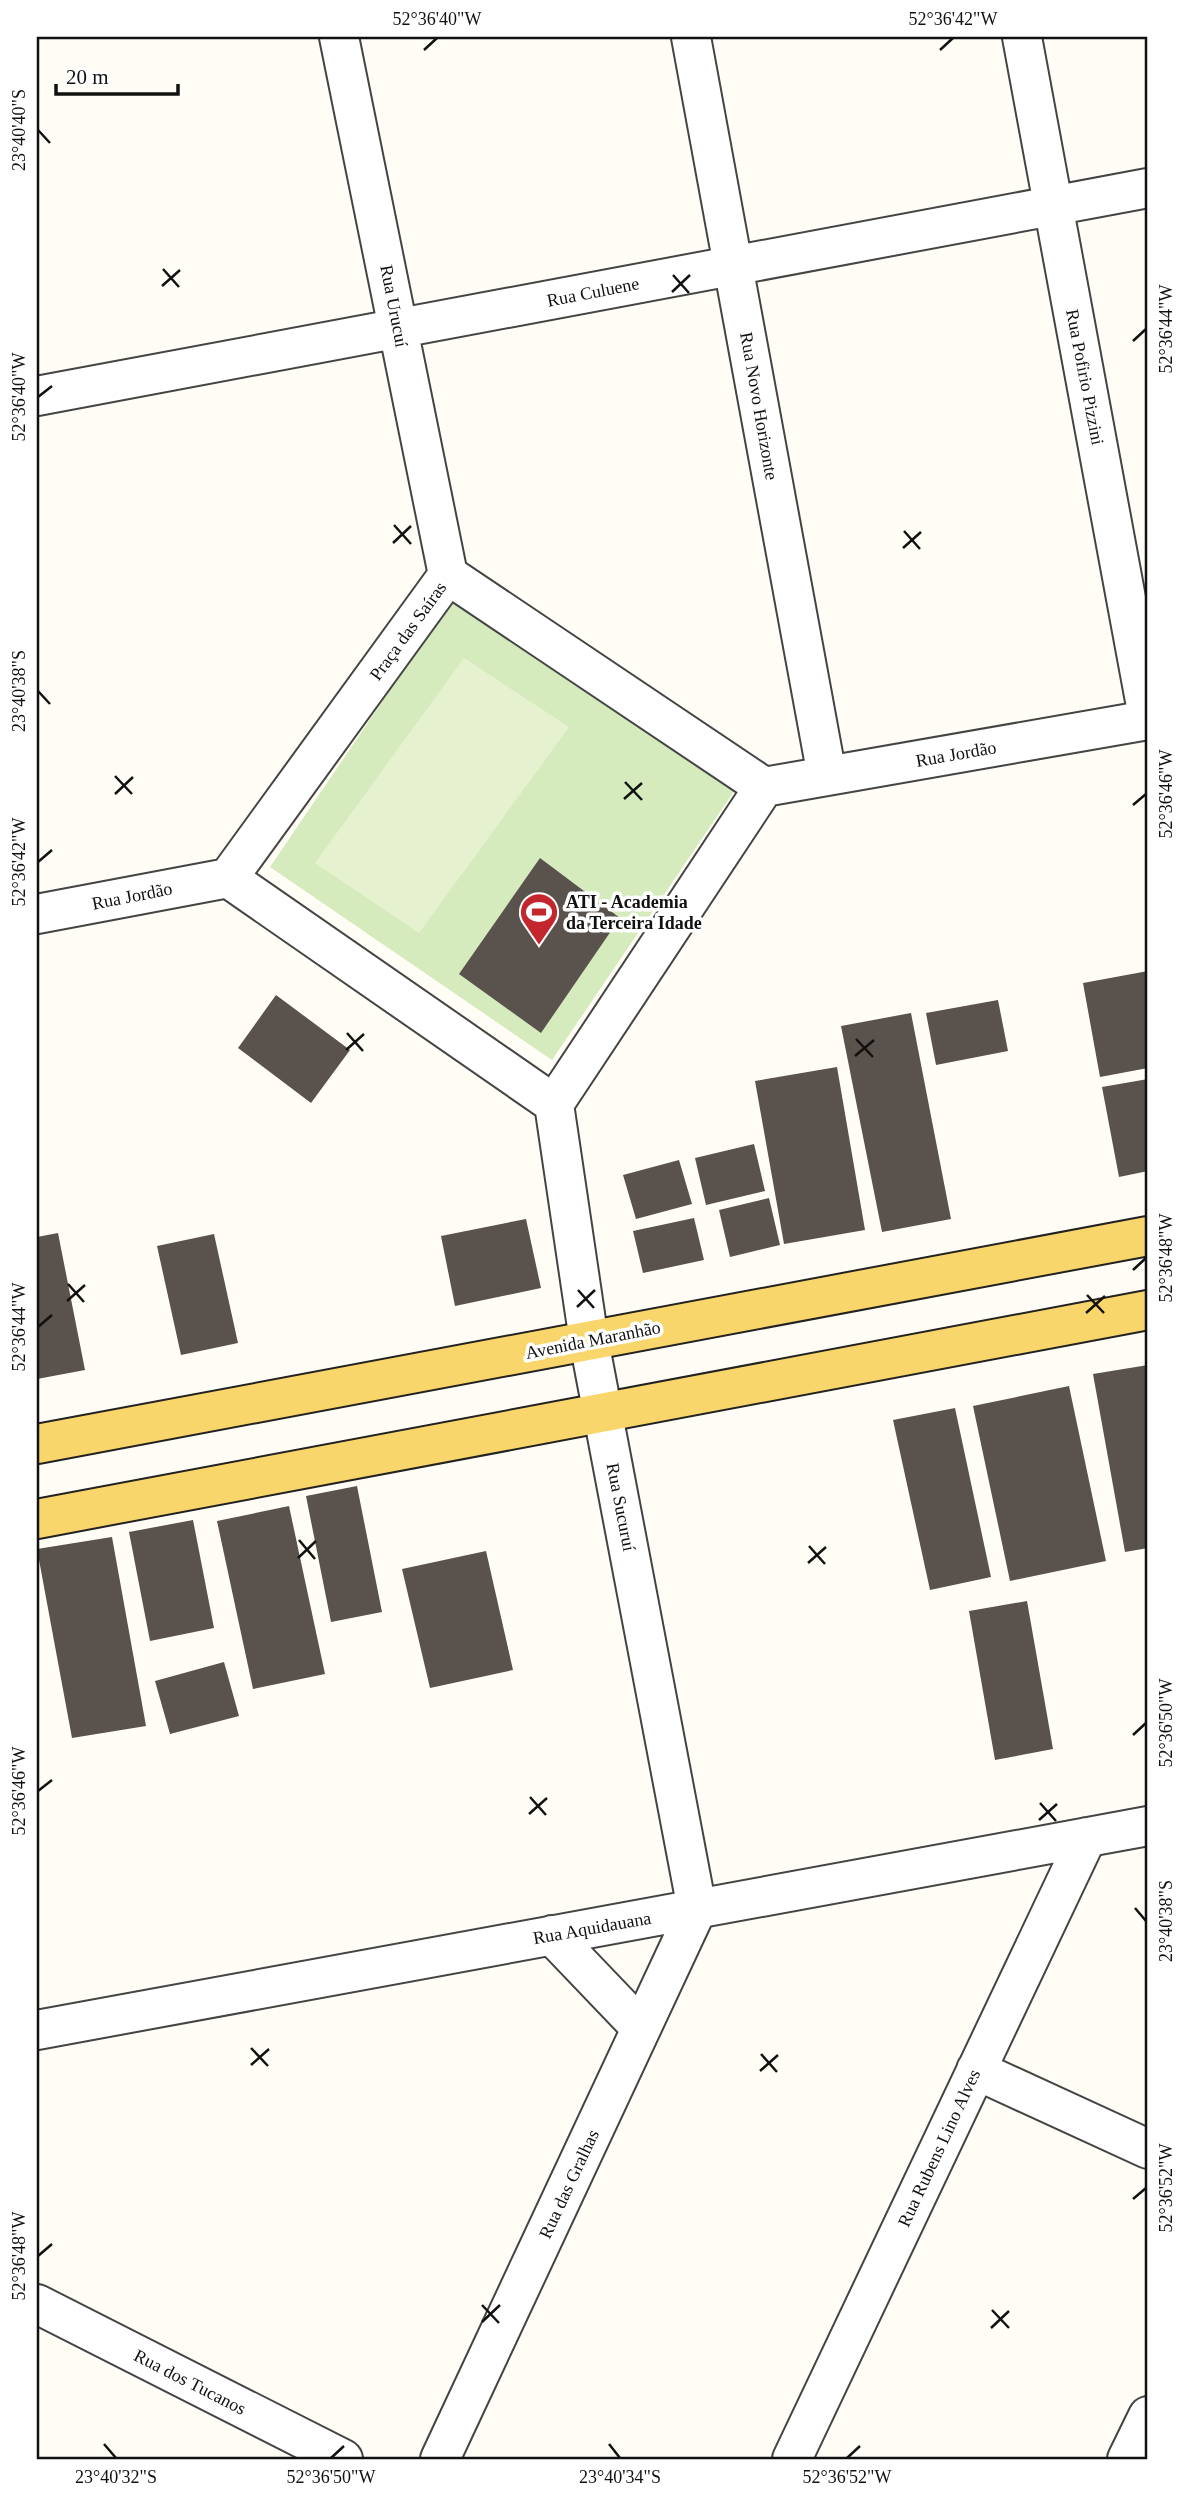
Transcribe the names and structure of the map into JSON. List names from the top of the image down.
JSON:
{
  "streets": {
    "main road": ["Avenida Maranhão"],
    "street": [
      "Rua Culuene",
      "Rua Urucuí",
      "Rua Pofirio Pizzini",
      "Rua Novo Horizonte",
      "Praça das Saíras",
      "Rua Jordão",
      "Rua Sucuruí",
      "Rua Aquidauana",
      "Rua Rubens Lino Alves",
      "Rua das Gralhas",
      "Rua dos Tucanos"
    ]
  },
  "crossings": [
    ["Rua Culuene", "Rua Urucuí"],
    ["Rua Culuene", "Rua Pofirio Pizzini"],
    ["Rua Culuene", "Rua Novo Horizonte"],
    ["Rua Urucuí", "Praça das Saíras"],
    ["Rua Pofirio Pizzini", "Rua Jordão"],
    ["Rua Novo Horizonte", "Rua Jordão"],
    ["Praça das Saíras", "Rua Jordão"],
    ["Avenida Maranhão", "Rua Sucuruí"],
    ["Rua Sucuruí", "Rua Aquidauana"],
    ["Rua Sucuruí", "Rua das Gralhas"],
    ["Rua Aquidauana", "Rua Rubens Lino Alves"],
    ["Rua Aquidauana", "Rua das Gralhas"]
  ],
  "places": {
    "sports": ["ATI - Academia da Terceira Idade"]
  },
  "scale_bar": "20 m",
  "coordinates": [
    "52°36'40\"W",
    "52°36'42\"W",
    "23°40'40\"S",
    "52°36'44\"W",
    "23°40'38\"S",
    "52°36'46\"W",
    "52°36'48\"W",
    "52°36'50\"W",
    "52°36'52\"W",
    "23°40'32\"S",
    "23°40'34\"S"
  ]
}
